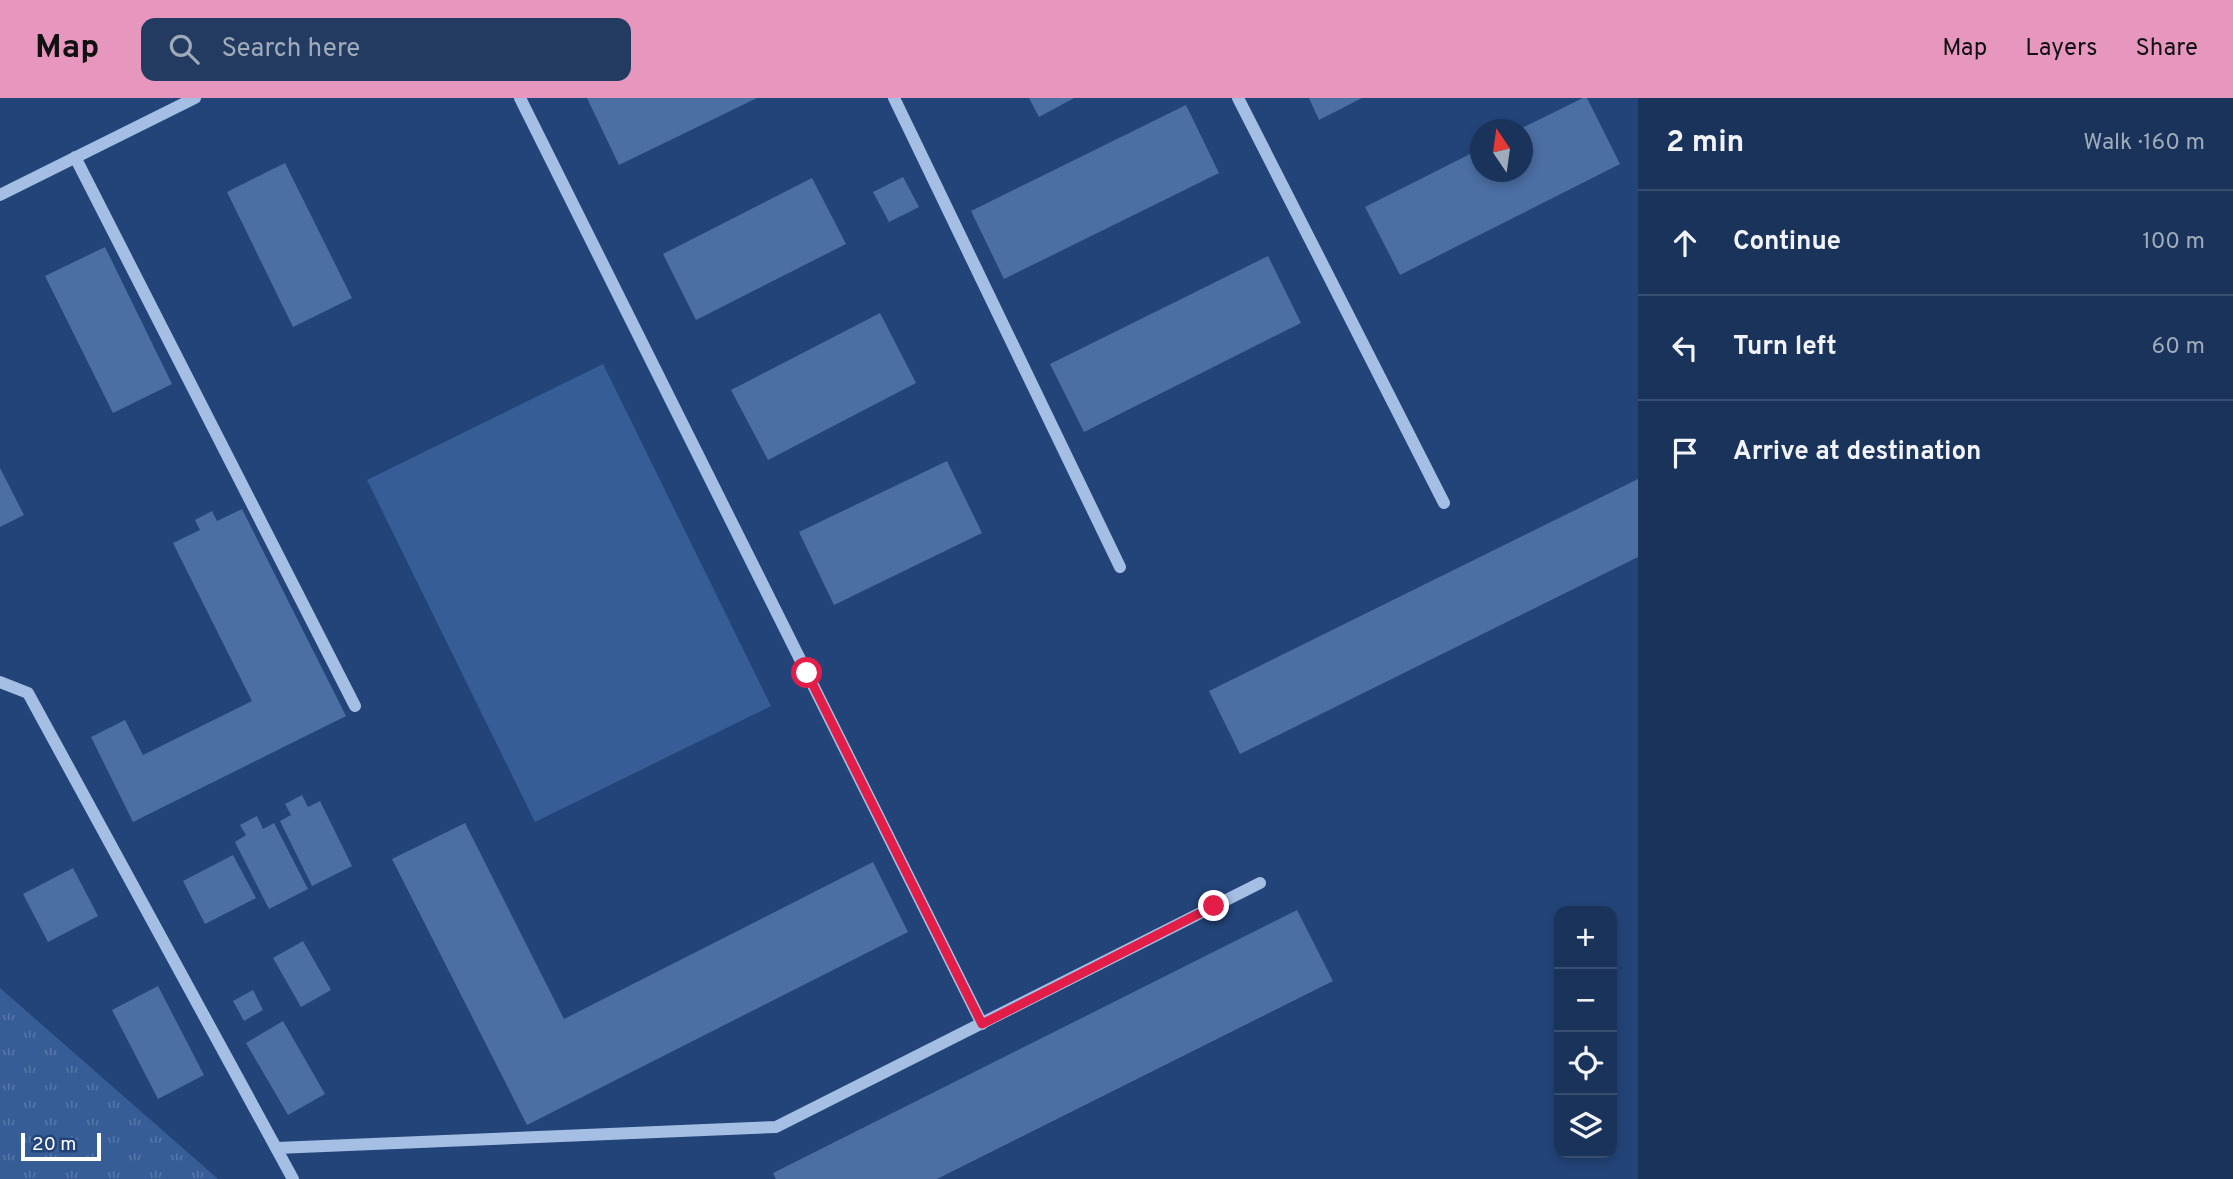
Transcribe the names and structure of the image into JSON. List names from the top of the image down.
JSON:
{
  "scale_bar": "20 m",
  "north": "top",
  "page": {
    "header": "Map",
    "search": "Search here",
    "nav": ["Map", "Layers", "Share"],
    "heading": ["2 min", "Walk · 160 m"],
    "list": [
      ["Continue", "100 m"],
      ["Turn left", "60 m"],
      "Arrive at destination"
    ],
    "map_buttons": ["+", "−"],
    "scale": "20 m"
  }
}
